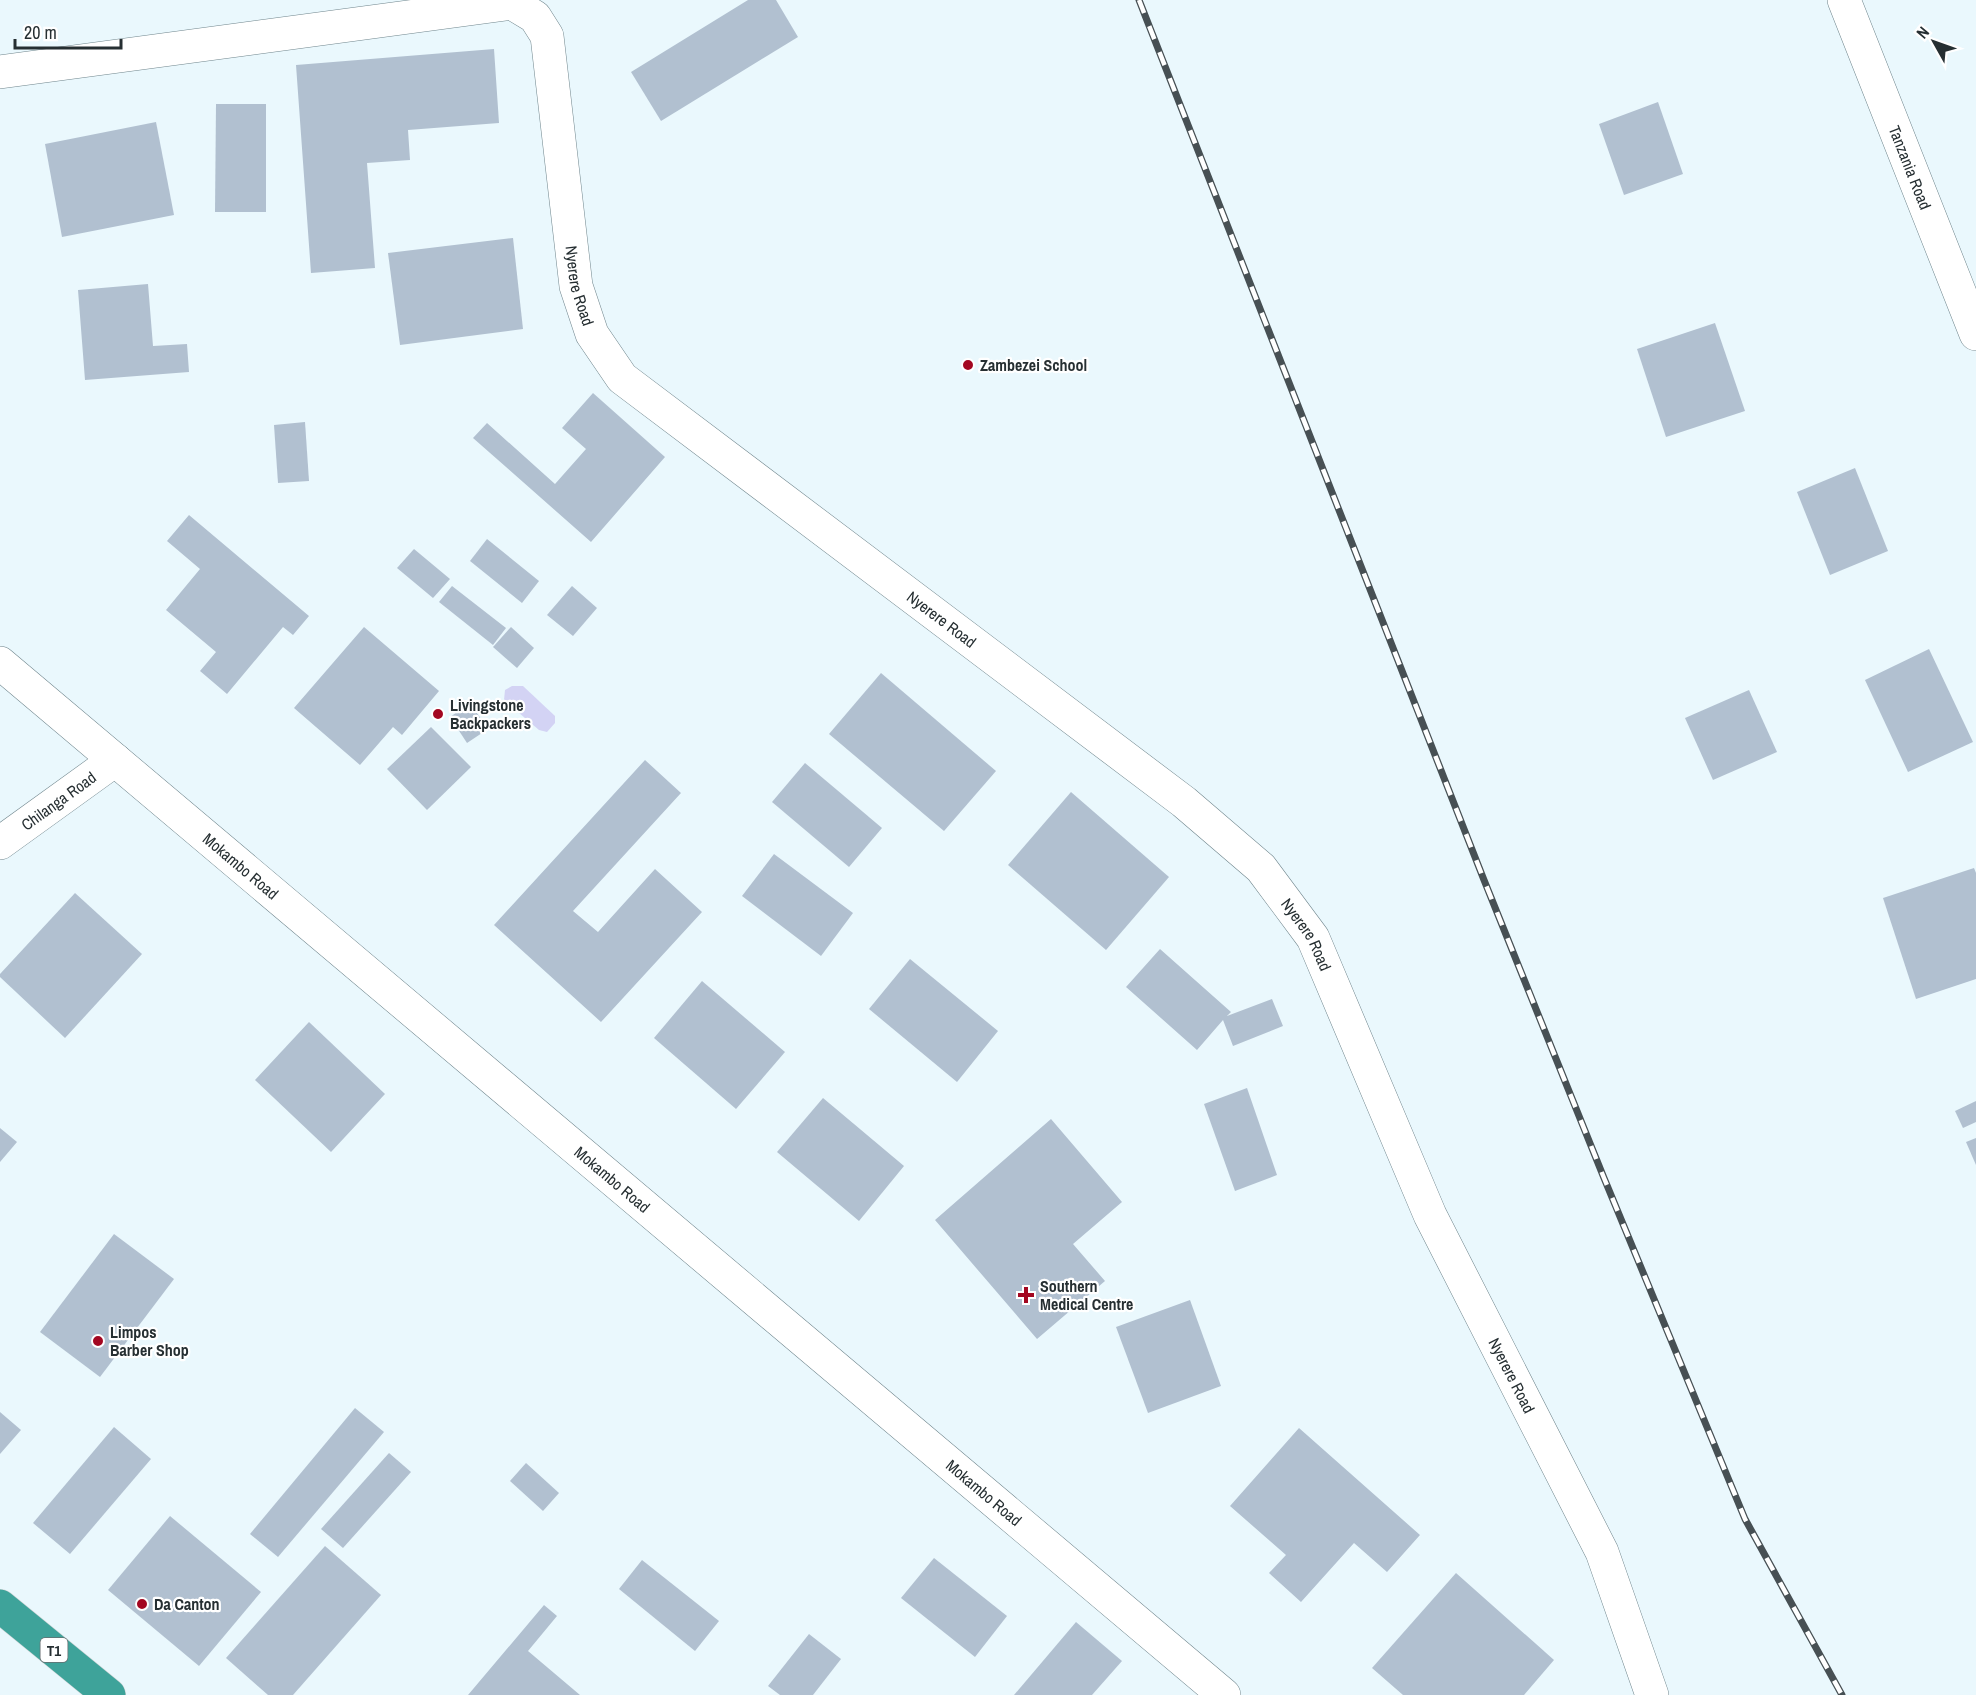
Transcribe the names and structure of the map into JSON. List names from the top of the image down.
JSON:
{
  "streets": {
    "highway": ["T1"],
    "street": [
      "Tanzania Road",
      "Nyerere Road",
      "Chilanga Road",
      "Mokambo Road"
    ]
  },
  "crossings": [
    ["Chilanga Road", "Mokambo Road"]
  ],
  "places": {
    "other": [
      "Zambezei School",
      "Livingstone Backpackers",
      "Limpos Barber Shop",
      "Da Canton"
    ],
    "health": ["Southern Medical Centre"]
  },
  "scale_bar": "20 m",
  "north": "top left"
}
